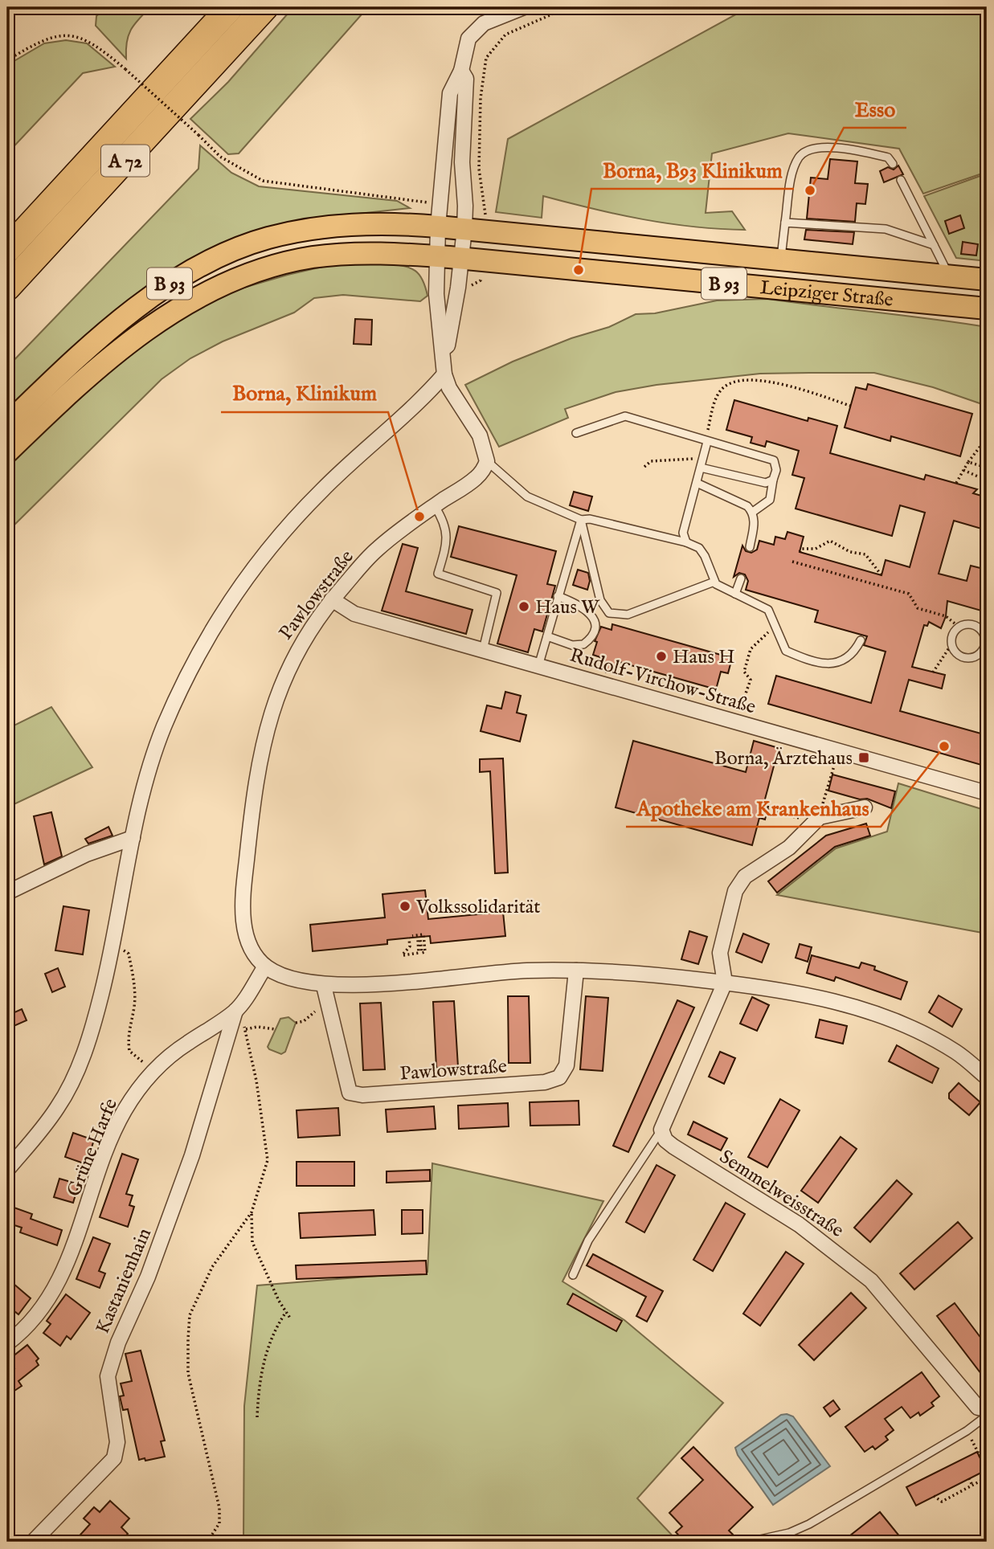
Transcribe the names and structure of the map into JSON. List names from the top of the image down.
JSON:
{
  "streets": {
    "highway": ["A 72"],
    "main road": ["B 93", "Leipziger Straße"],
    "street": [
      "Pawlowstraße",
      "Rudolf-Virchow-Straße",
      "Grüne Harfe",
      "Semmelweisstraße",
      "Kastanienhain"
    ]
  },
  "crossings": [
    ["Pawlowstraße", "Rudolf-Virchow-Straße"],
    ["Pawlowstraße", "Grüne Harfe"],
    ["Grüne Harfe", "Kastanienhain"]
  ],
  "places": {
    "other": [
      "Esso",
      "Borna, B93 Klinikum",
      "Borna, Klinikum",
      "Haus W",
      "Haus H",
      "Apotheke am Krankenhaus",
      "Volkssolidarität"
    ],
    "transit": ["Borna, Ärztehaus"]
  }
}
